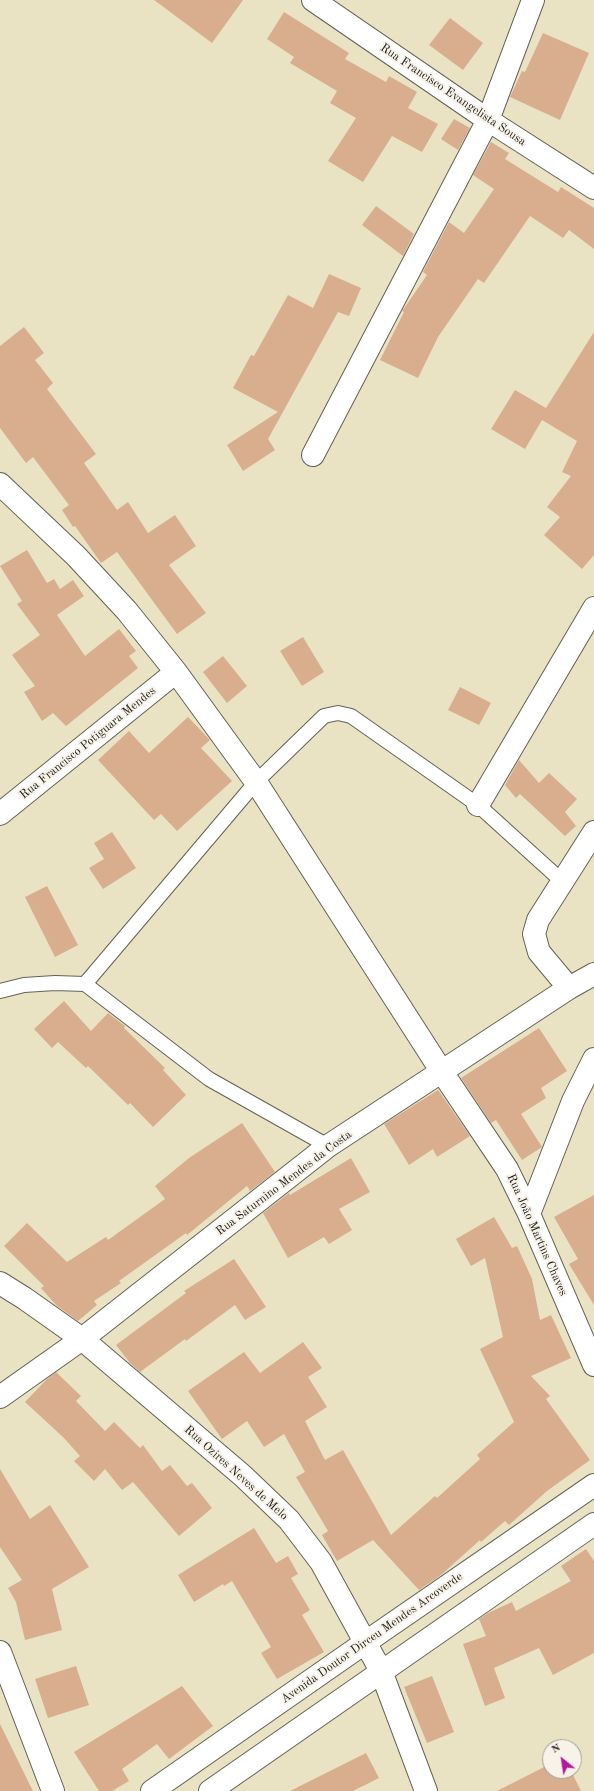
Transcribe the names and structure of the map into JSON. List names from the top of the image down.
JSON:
{
  "streets": {
    "street": [
      "Rua Francisco Evangelista Sousa",
      "Rua Francisco Potiguara Mendes",
      "Rua Saturnino Mendes da Costa",
      "Rua João Martins Chaves",
      "Rua Ozires Neves de Melo",
      "Avenida Doutor Dirceu Mendes Arcoverde"
    ]
  },
  "crossings": [
    ["Rua Francisco Potiguara Mendes", "Rua João Martins Chaves"],
    ["Rua Saturnino Mendes da Costa", "Rua João Martins Chaves"],
    ["Rua Saturnino Mendes da Costa", "Rua Ozires Neves de Melo"],
    ["Rua Ozires Neves de Melo", "Avenida Doutor Dirceu Mendes Arcoverde"]
  ],
  "north": "top left"
}
